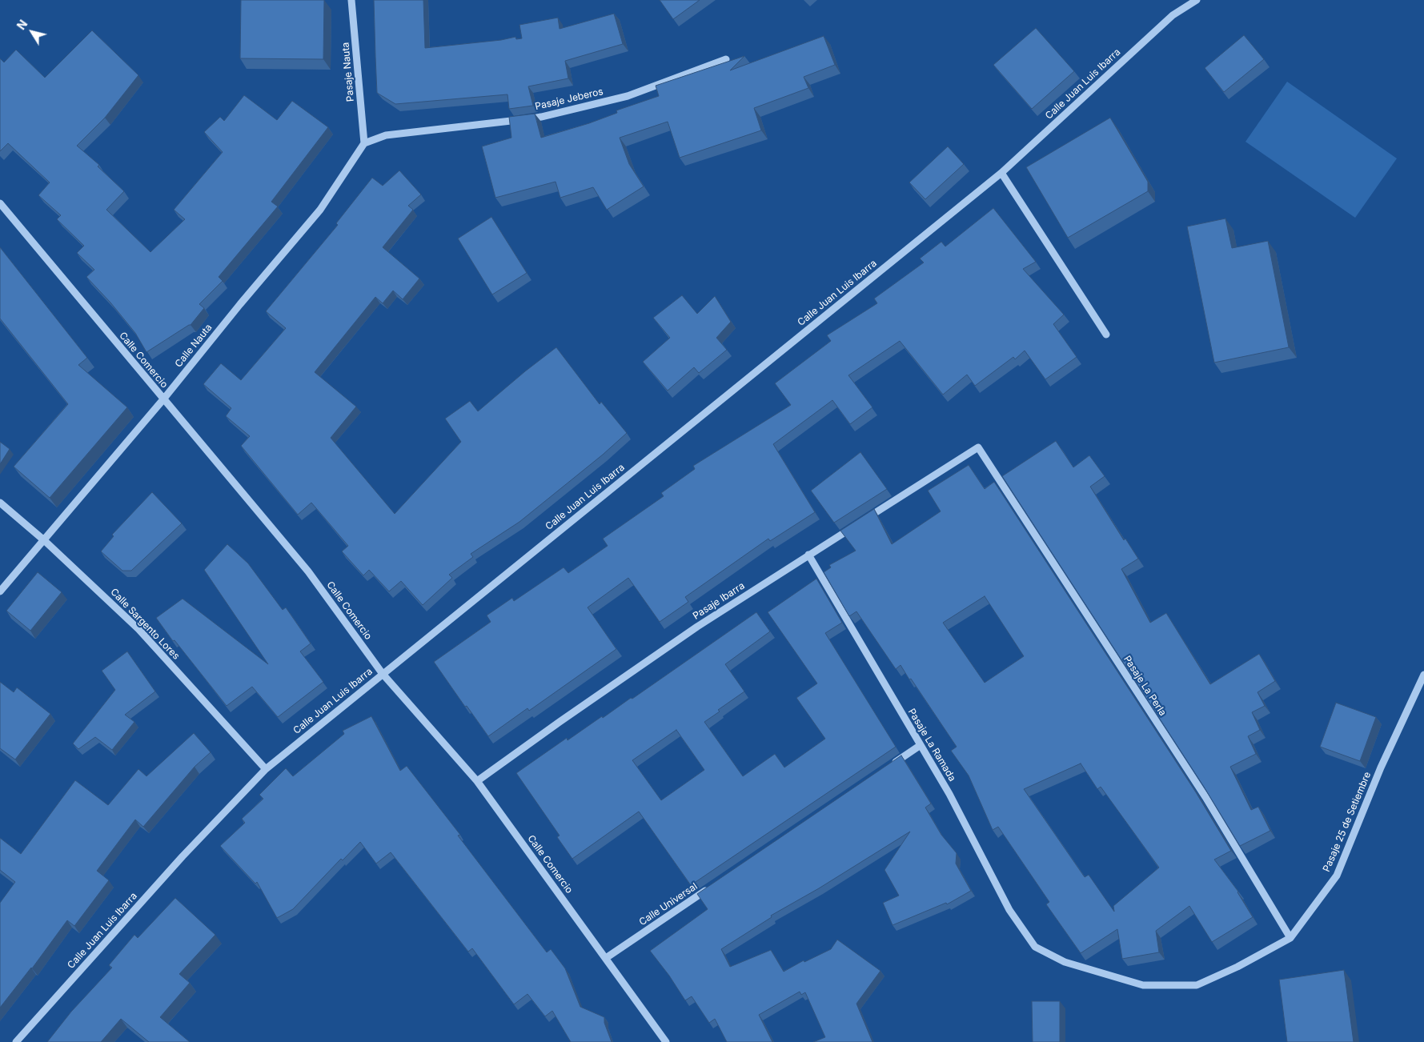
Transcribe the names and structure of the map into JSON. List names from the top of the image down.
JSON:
{
  "streets": {
    "street": [
      "Pasaje Nauta",
      "Calle Juan Luis Ibarra",
      "Pasaje Jeberos",
      "Calle Nauta",
      "Calle Comercio",
      "Pasaje Ibarra",
      "Calle Sargento Lores",
      "Pasaje La Perla",
      "Pasaje La Ramada",
      "Pasaje 25 de Setiembre",
      "Calle Universal"
    ]
  },
  "crossings": [
    ["Pasaje Nauta", "Pasaje Jeberos"],
    ["Pasaje Nauta", "Calle Nauta"],
    ["Calle Juan Luis Ibarra", "Calle Comercio"],
    ["Calle Juan Luis Ibarra", "Calle Sargento Lores"],
    ["Pasaje Jeberos", "Calle Nauta"],
    ["Calle Nauta", "Calle Comercio"],
    ["Calle Nauta", "Calle Sargento Lores"],
    ["Calle Comercio", "Pasaje Ibarra"],
    ["Calle Comercio", "Calle Universal"],
    ["Pasaje Ibarra", "Pasaje La Perla"],
    ["Pasaje Ibarra", "Pasaje La Ramada"],
    ["Pasaje La Perla", "Pasaje 25 de Setiembre"],
    ["Pasaje La Ramada", "Pasaje 25 de Setiembre"]
  ],
  "north": "top left"
}
